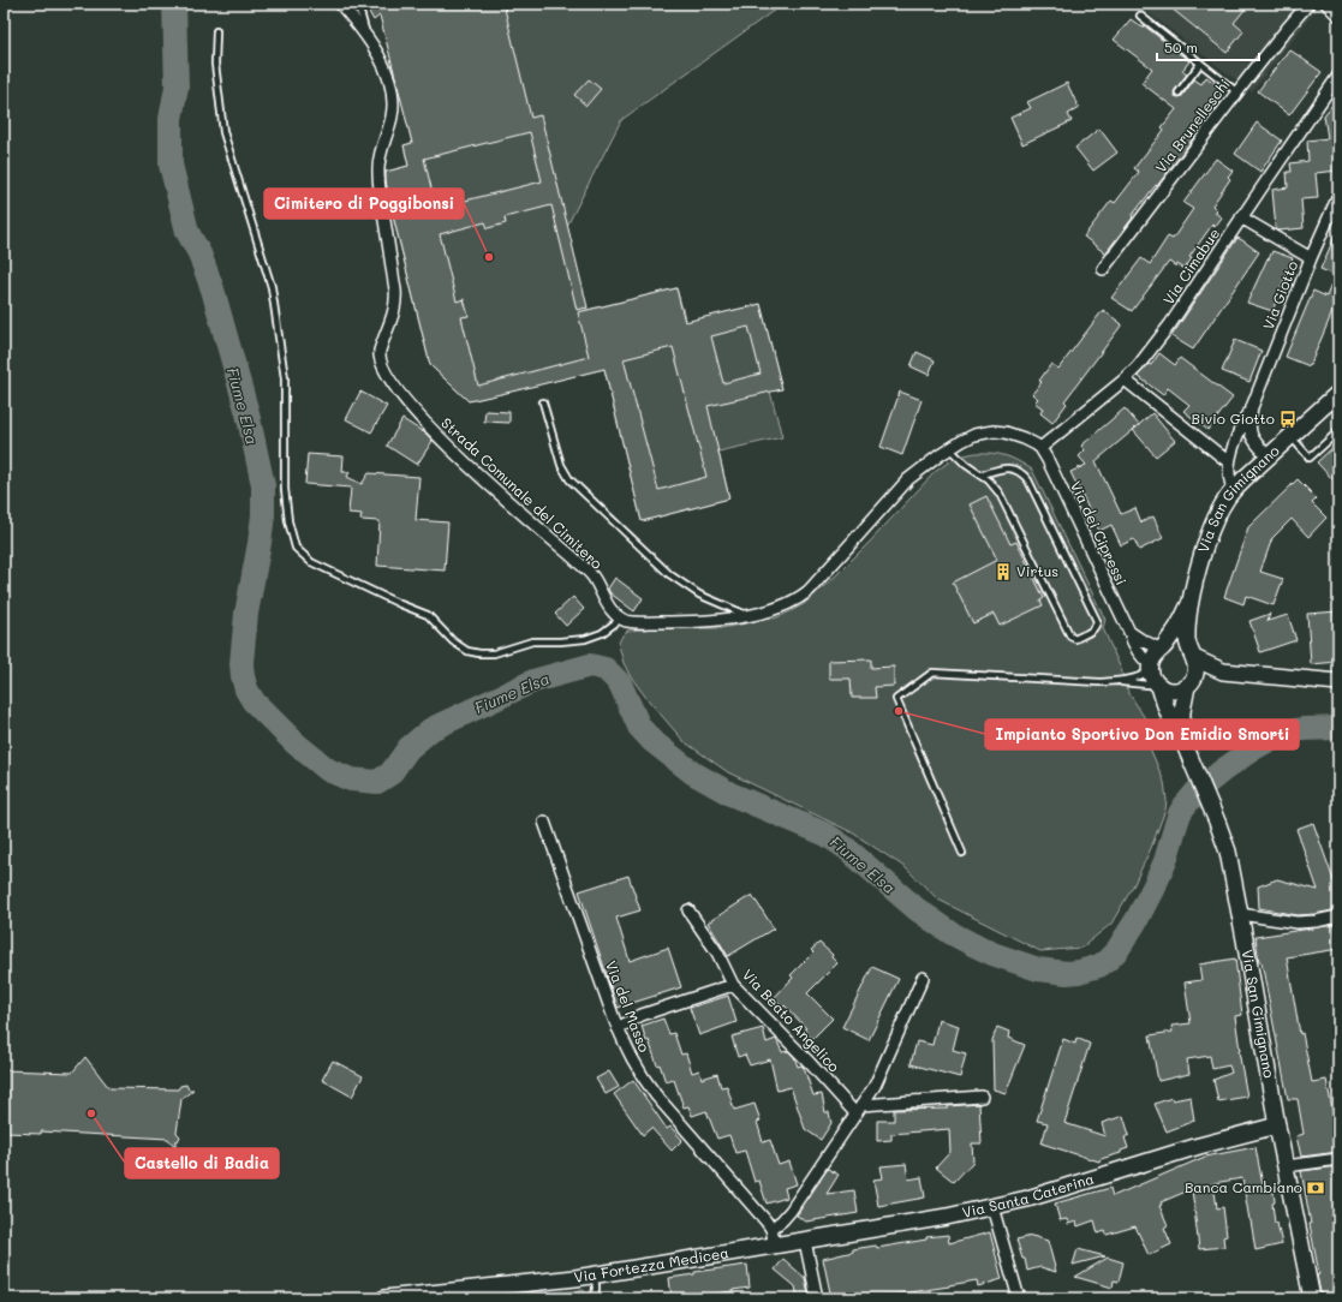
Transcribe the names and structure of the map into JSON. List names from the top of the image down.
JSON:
{
  "streets": {
    "main road": ["Via San Gimignano", "Via Santa Caterina", "Via Fortezza Medicea"],
    "street": [
      "Via Brunelleschi",
      "Via Cimabue",
      "Via Giotto",
      "Strada Comunale del Cimitero",
      "Via dei Cipressi",
      "Via del Masso",
      "Via Beato Angelico"
    ]
  },
  "crossings": [
    ["Via Cimabue", "Via dei Cipressi"],
    ["Via Giotto", "Via San Gimignano"],
    ["Via San Gimignano", "Via dei Cipressi"],
    ["Via San Gimignano", "Via Santa Caterina"],
    ["Via del Masso", "Via Santa Caterina"],
    ["Via del Masso", "Via Fortezza Medicea"],
    ["Via Santa Caterina", "Via Fortezza Medicea"]
  ],
  "water": ["Fiume Elsa"],
  "places": {
    "other": ["Cimitero di Poggibonsi", "Impianto Sportivo Don Emidio Smorti", "Castello di Badia"],
    "bus stop": ["Bivio Giotto"],
    "building": ["Virtus"],
    "bank": ["Banca Cambiano"]
  },
  "scale_bar": "50 m"
}
